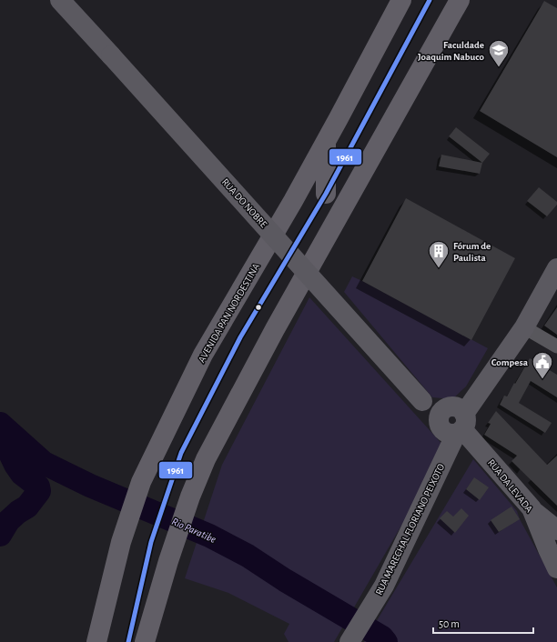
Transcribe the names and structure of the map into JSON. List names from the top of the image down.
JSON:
{
  "streets": {
    "highway": ["AVENIDA PAN NORDESTINA"],
    "main road": ["RUA DO NOBRE", "RUA DA LEVADA", "RUA MARECHAL FLORIANO PEIXOTO"]
  },
  "crossings": [
    ["RUA DO NOBRE", "RUA DA LEVADA"],
    ["RUA DO NOBRE", "RUA MARECHAL FLORIANO PEIXOTO"],
    ["RUA DA LEVADA", "RUA MARECHAL FLORIANO PEIXOTO"]
  ],
  "water": ["Rio Paratibe"],
  "places": {
    "school or university": ["Faculdade Joaquim Nabuco"],
    "building": ["Fórum de Paulista"],
    "public building": ["Compesa"]
  },
  "lines": ["transit line 1961"],
  "scale_bar": "50 m"
}
